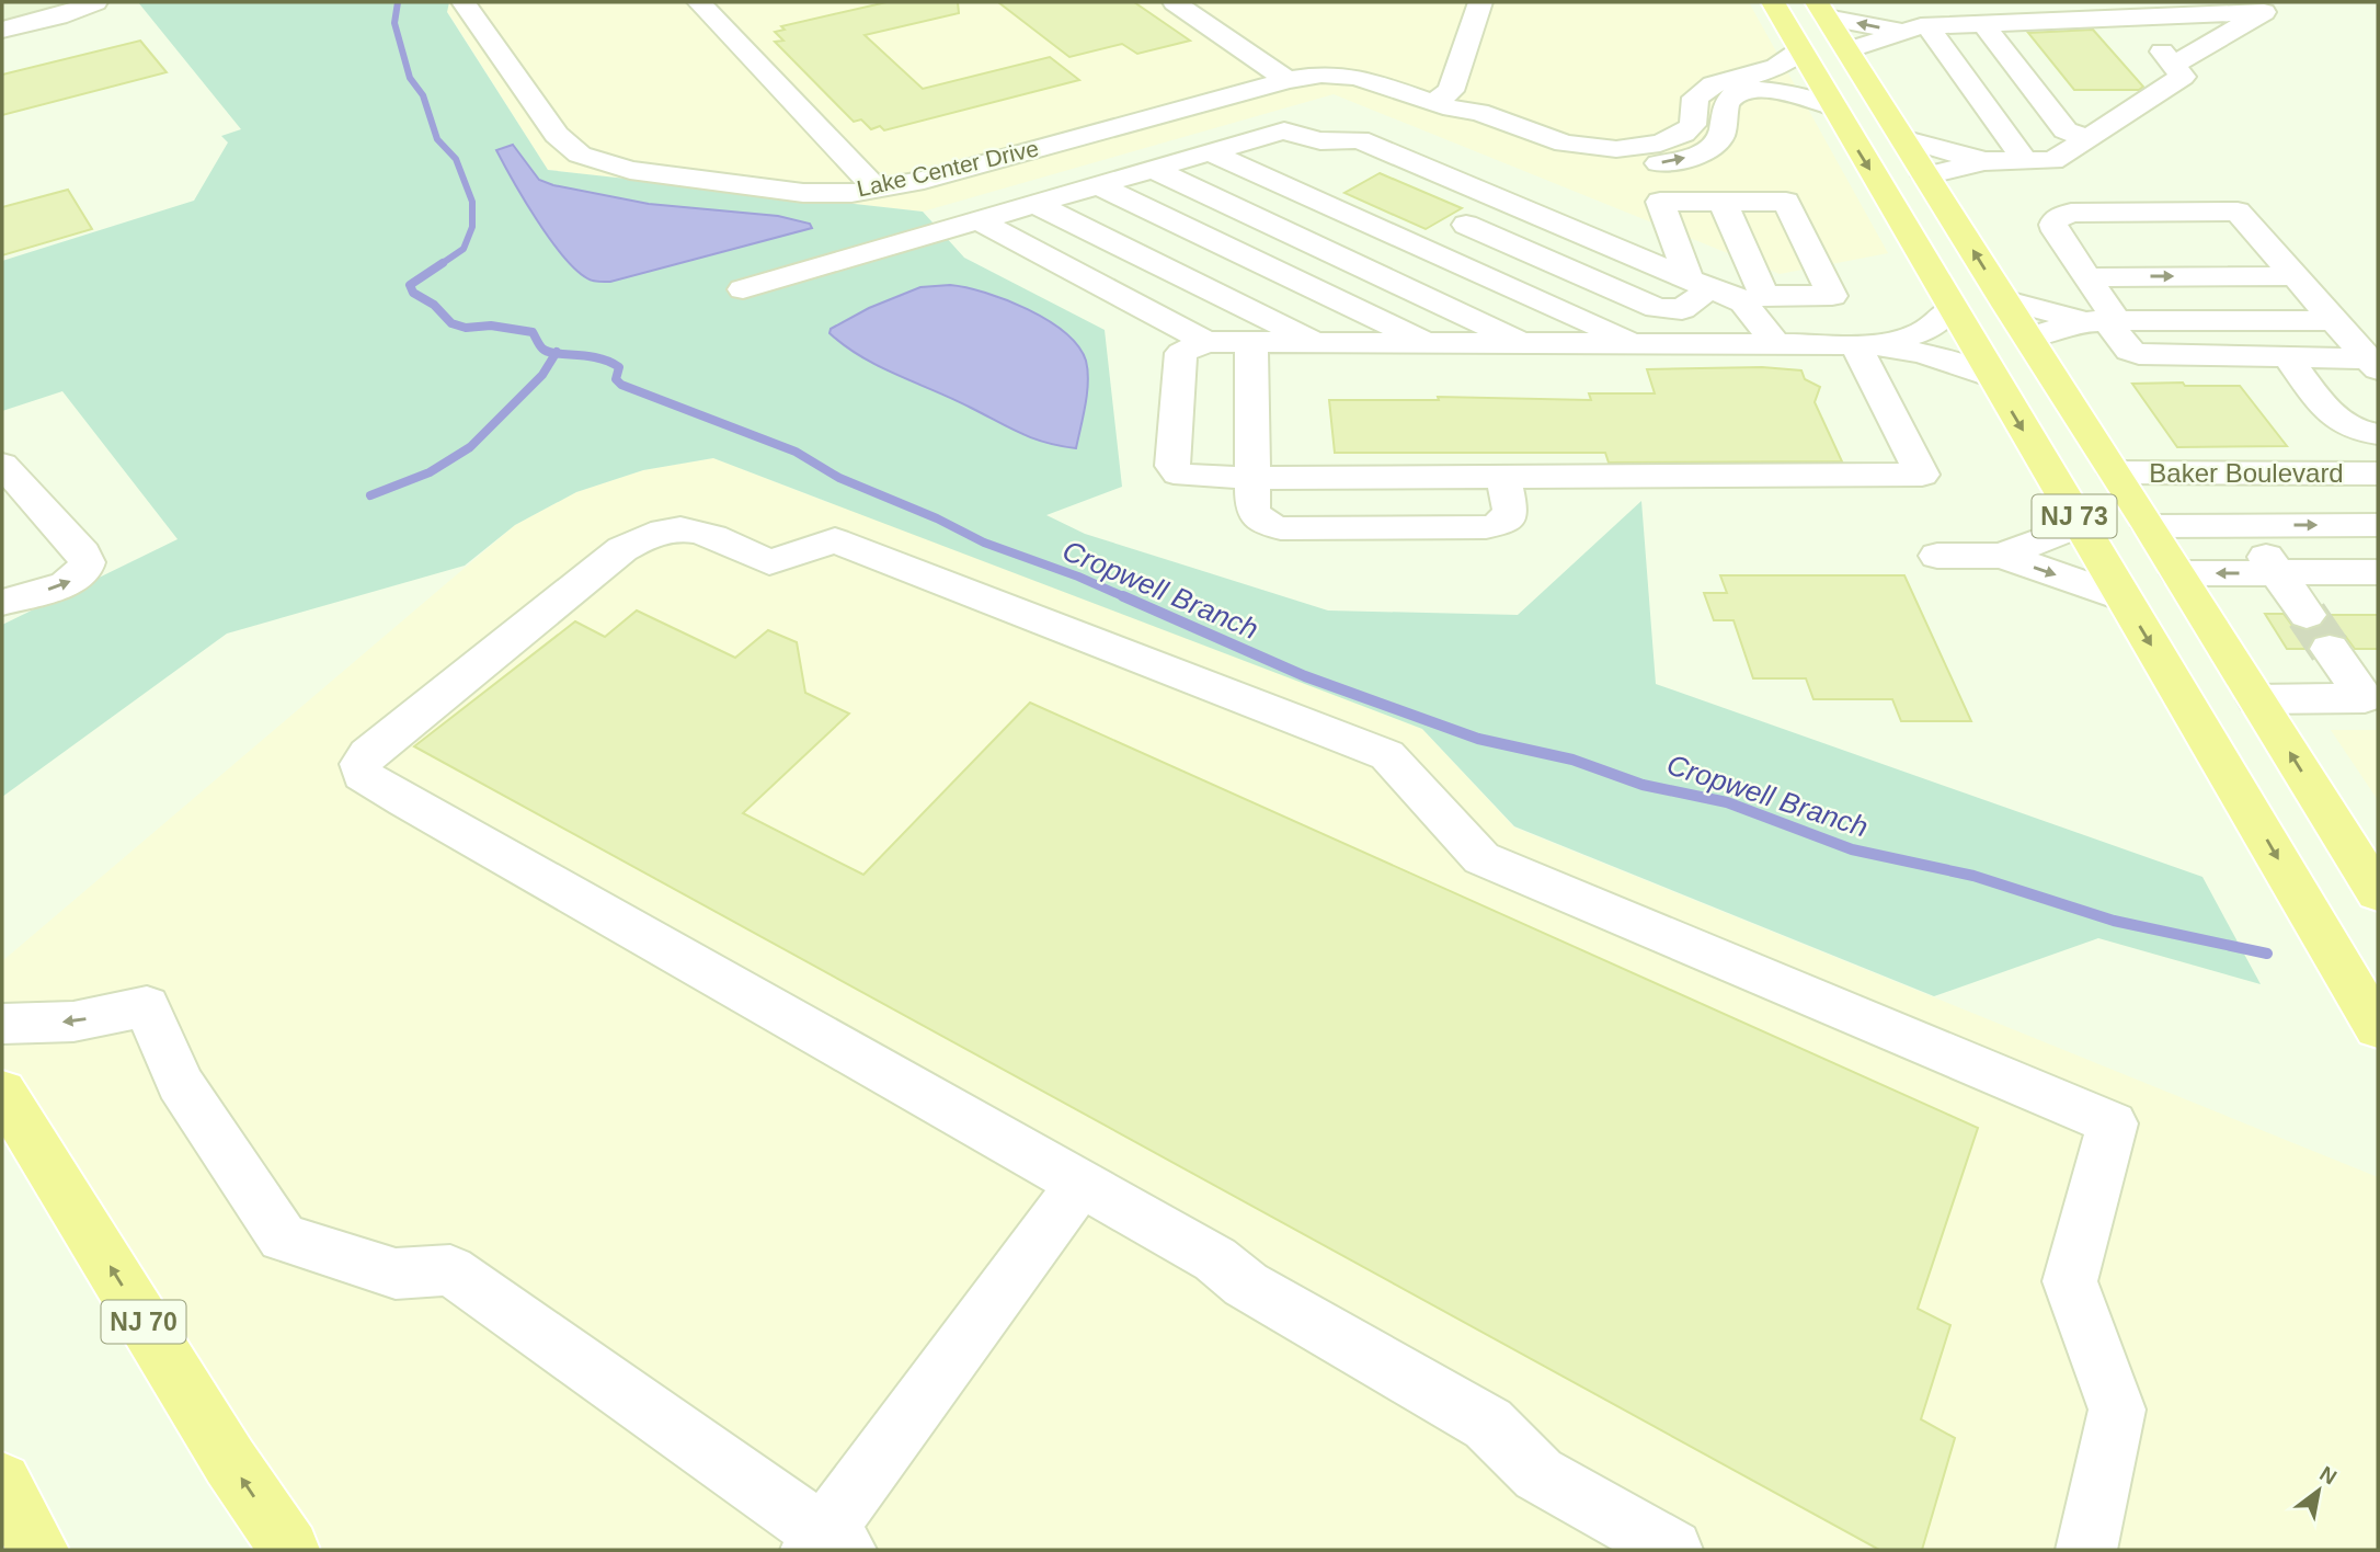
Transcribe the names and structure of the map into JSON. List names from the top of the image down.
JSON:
{
  "streets": {
    "highway": ["NJ 73", "NJ 70"],
    "street": ["Lake Center Drive", "Baker Boulevard"]
  },
  "crossings": [
    ["Lake Center Drive", "NJ 73"],
    ["Baker Boulevard", "NJ 73"]
  ],
  "water": ["Cropwell Branch"],
  "north": "top right"
}
